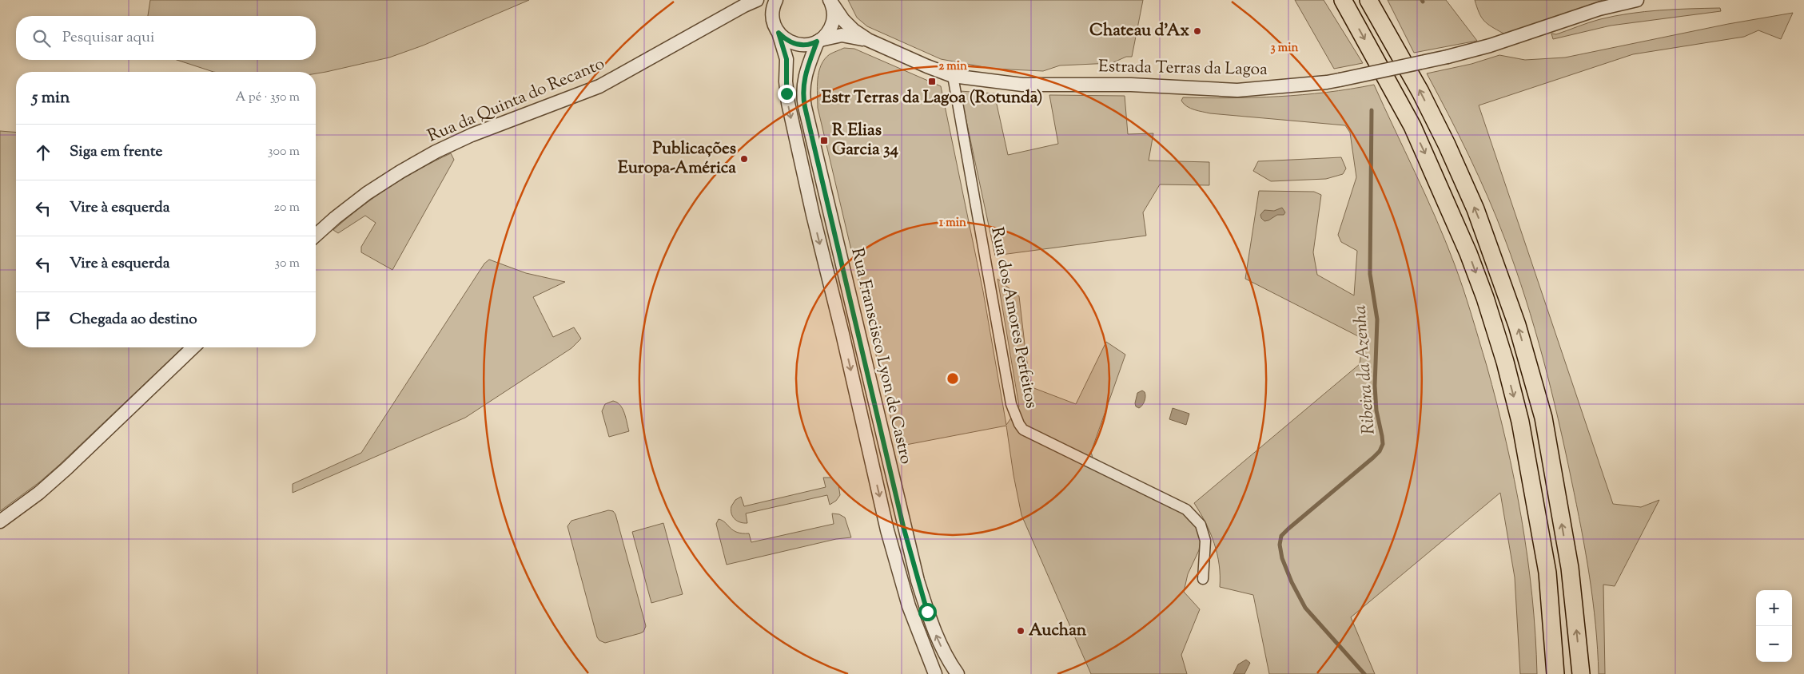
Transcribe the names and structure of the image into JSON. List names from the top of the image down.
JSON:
{
  "streets": {
    "street": [
      "Estrada Terras da Lagoa",
      "Rua da Quinta do Recanto",
      "Rua dos Amores Perfeitos",
      "Rua Franscisco Lyon de Castro"
    ]
  },
  "crossings": [
    ["Estrada Terras da Lagoa", "Rua dos Amores Perfeitos"],
    ["Estrada Terras da Lagoa", "Rua Franscisco Lyon de Castro"],
    ["Rua da Quinta do Recanto", "Rua Franscisco Lyon de Castro"]
  ],
  "water": ["Ribeira da Azenha"],
  "places": {
    "other": ["Chateau d'Ax", "Publicações Europa-América", "Auchan"],
    "transit": ["Estr Terras da Lagoa (Rotunda)", "R Elias Garcia 34"]
  },
  "page": {
    "search": "Pesquisar aqui",
    "heading": ["5 min", "A pé · 350 m"],
    "list": [
      ["Siga em frente", "300 m"],
      ["Vire à esquerda", "20 m"],
      ["Vire à esquerda", "30 m"],
      "Chegada ao destino"
    ],
    "map_buttons": ["+", "−"]
  },
  "rings": ["3 min", "2 min", "1 min"]
}
